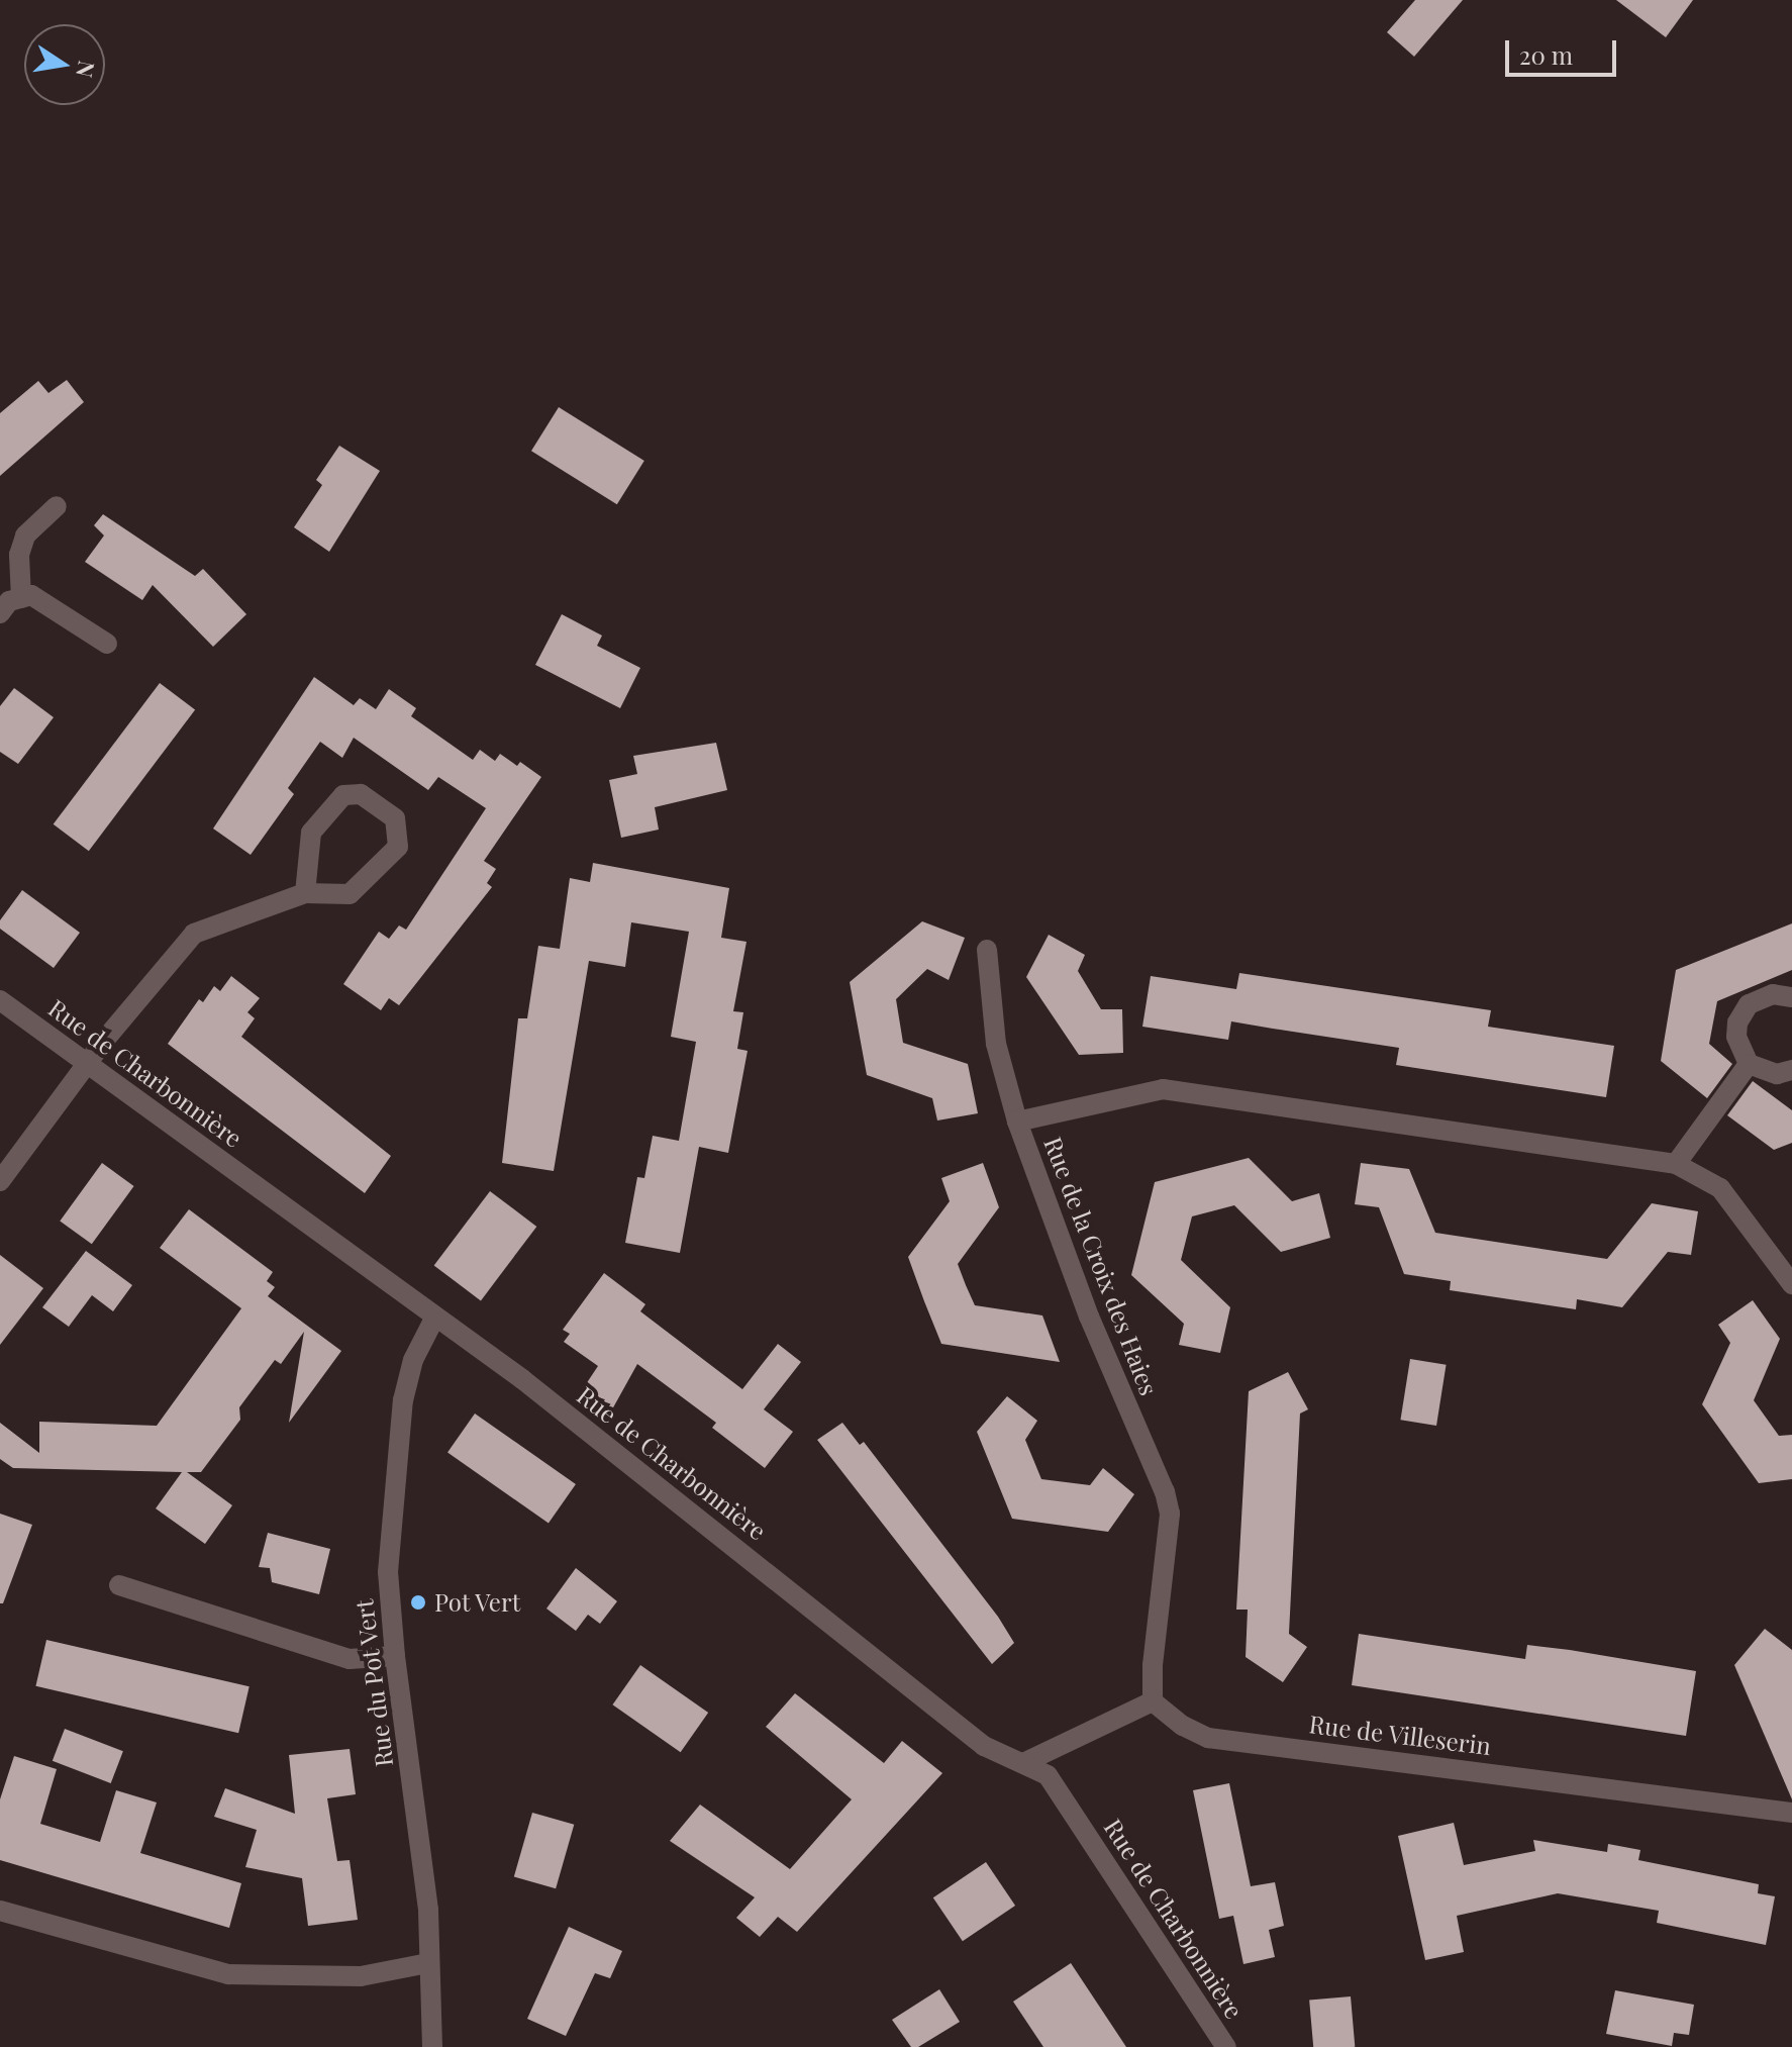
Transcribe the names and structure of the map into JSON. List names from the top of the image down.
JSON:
{
  "streets": {
    "street": [
      "Rue de Charbonnière",
      "Rue de la Croix des Haies",
      "Rue du Pot Vert",
      "Rue de Villeserin"
    ]
  },
  "crossings": [
    ["Rue de Charbonnière", "Rue du Pot Vert"],
    ["Rue de la Croix des Haies", "Rue de Villeserin"]
  ],
  "places": ["Pot Vert"],
  "scale_bar": "20 m",
  "north": "right"
}
